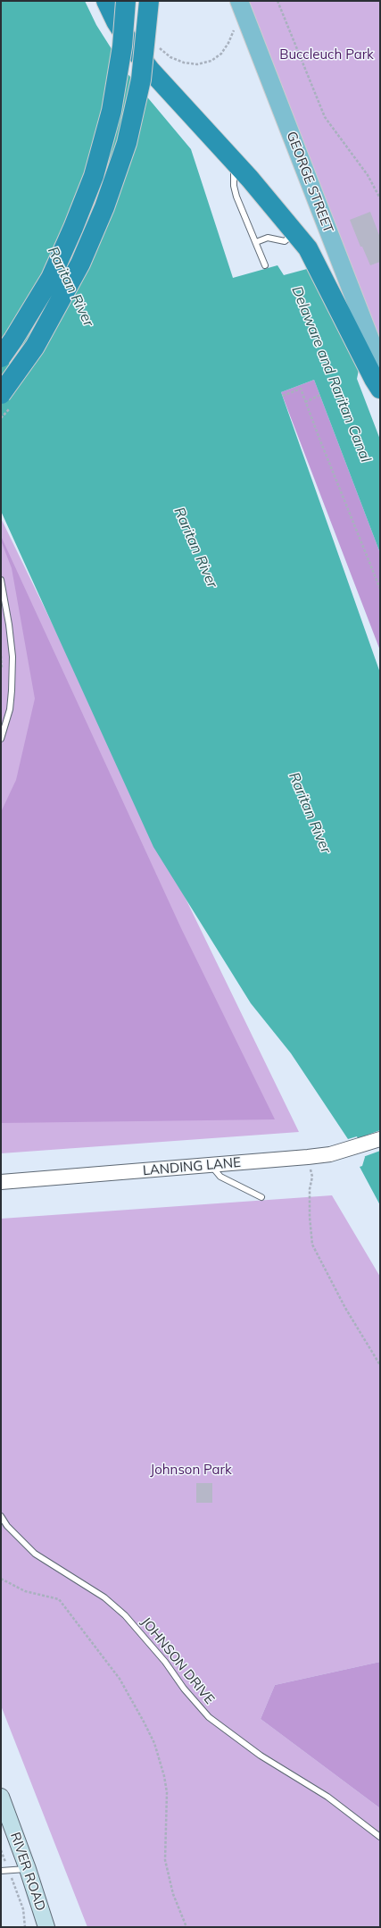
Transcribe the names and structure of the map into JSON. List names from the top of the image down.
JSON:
{
  "streets": {
    "main road": ["GEORGE STREET", "RIVER ROAD"],
    "street": ["LANDING LANE"],
    "lane": ["JOHNSON DRIVE"]
  },
  "water": ["Raritan River", "Delaware and Raritan Canal"],
  "parks": ["Buccleuch Park", "Johnson Park"]
}
